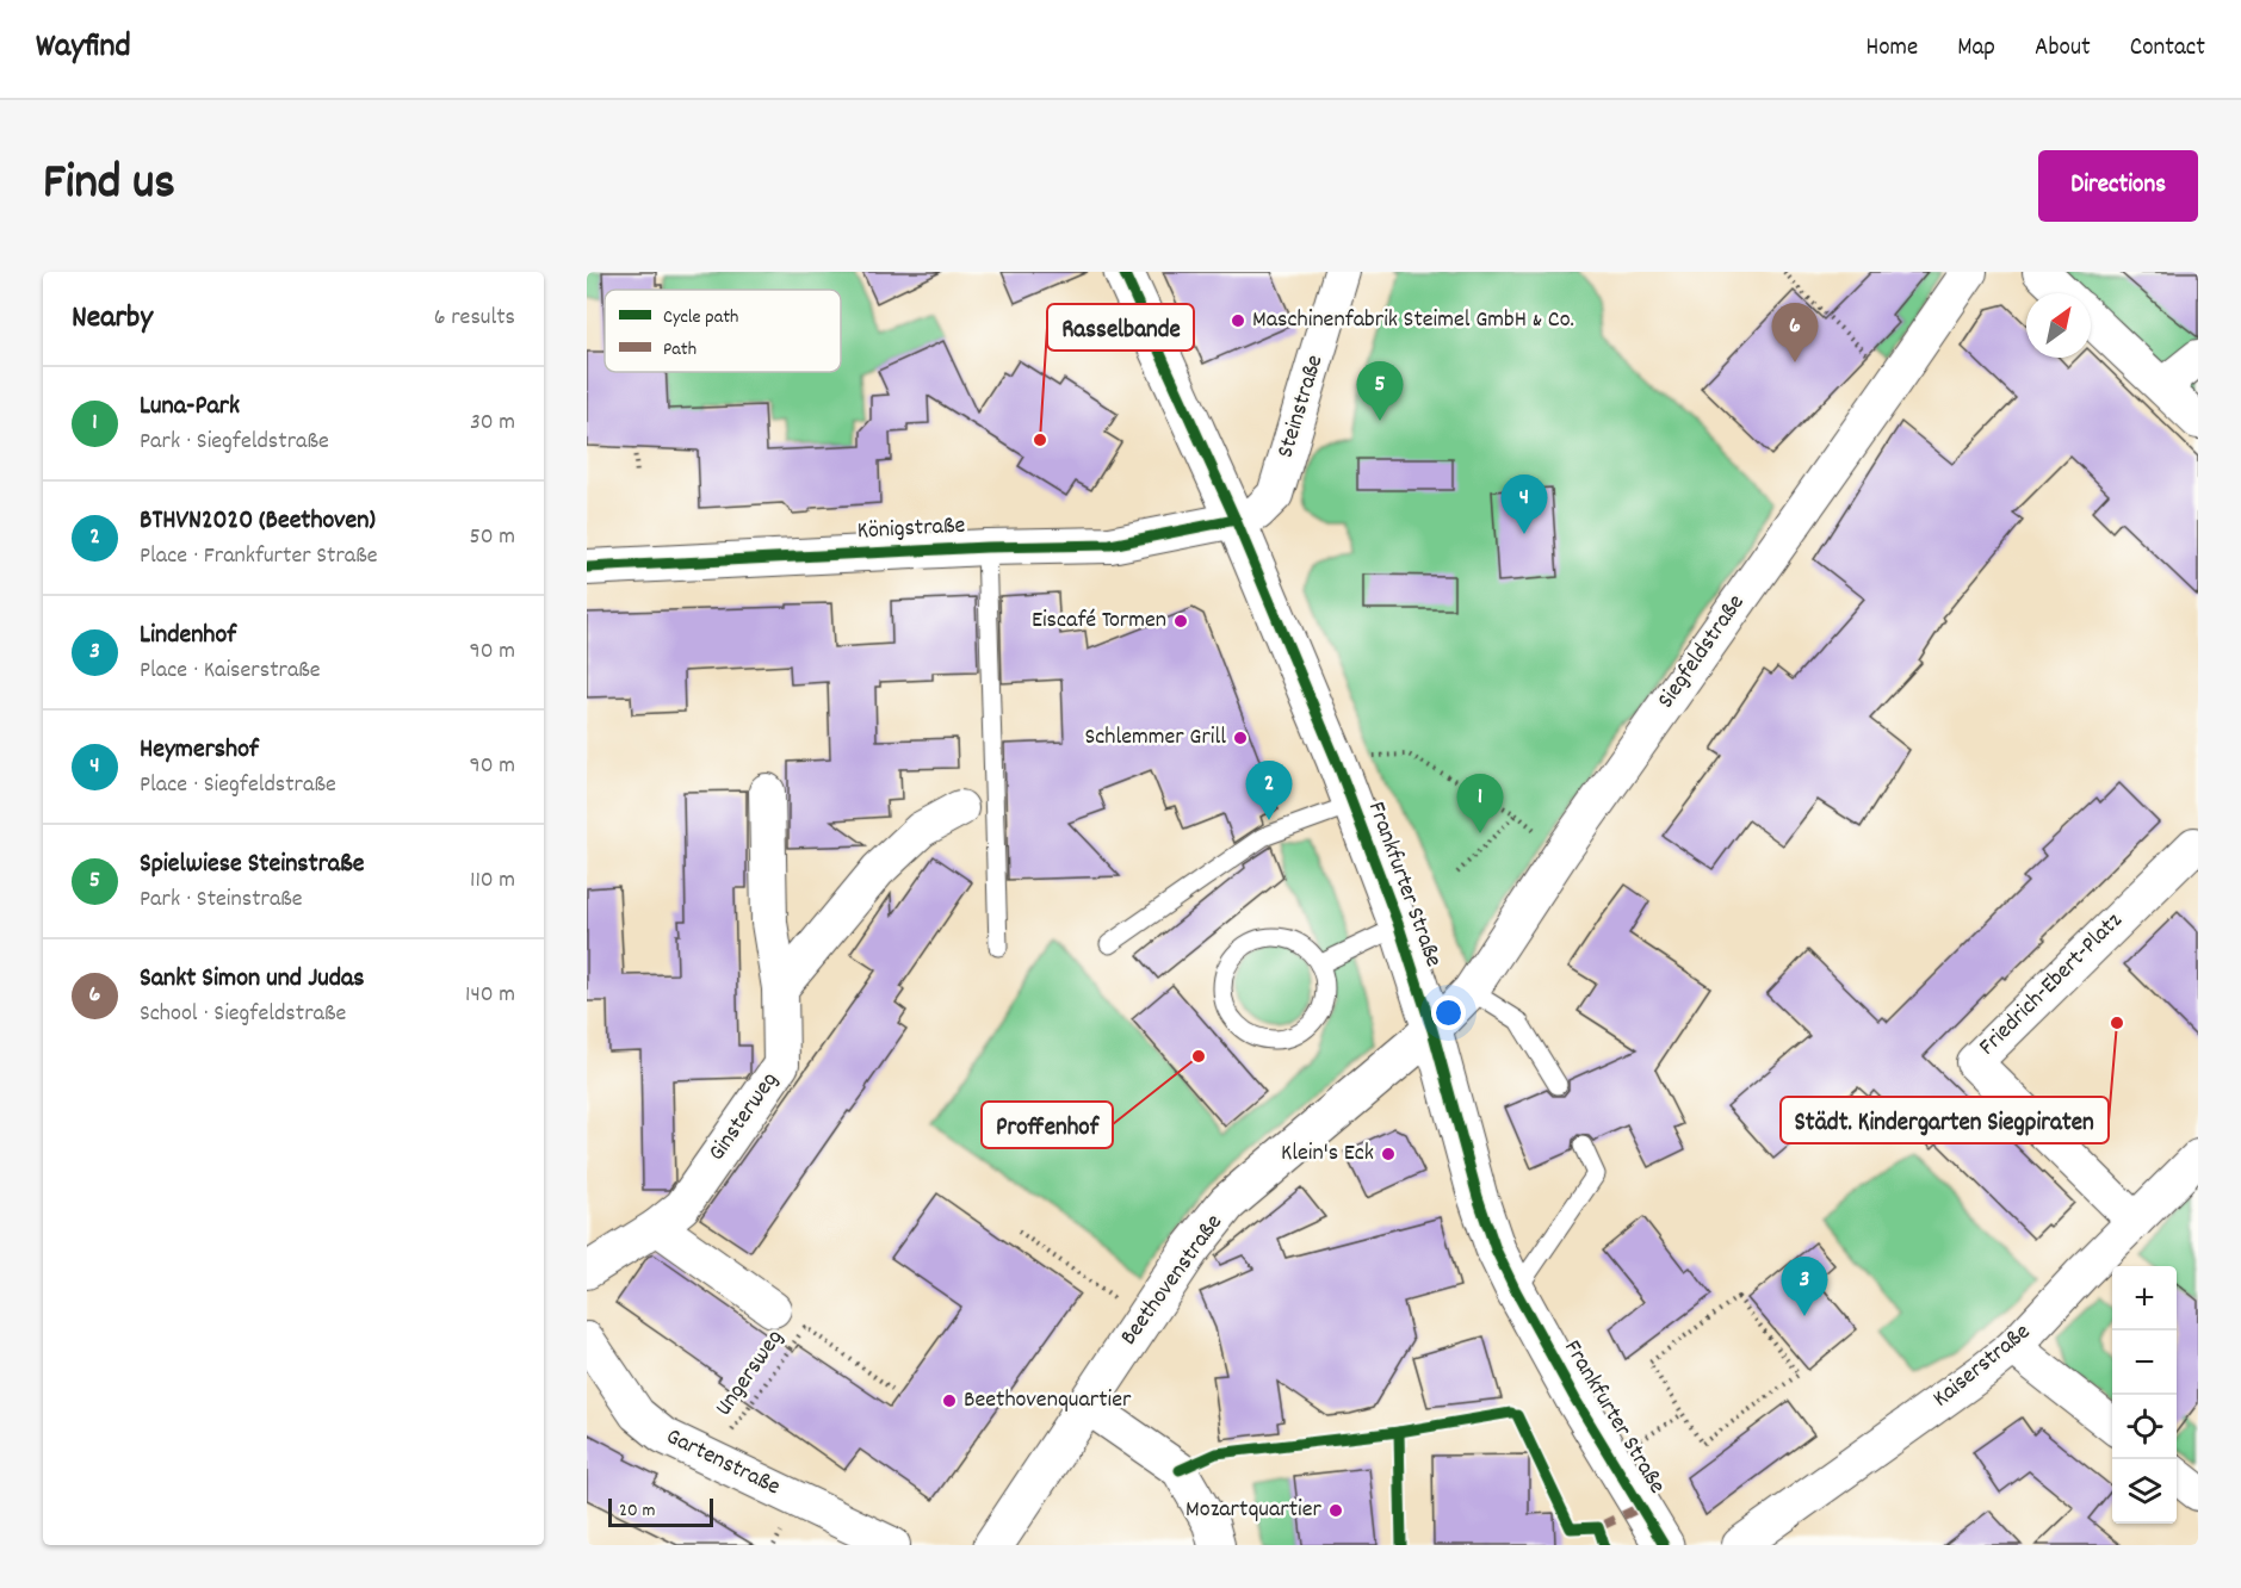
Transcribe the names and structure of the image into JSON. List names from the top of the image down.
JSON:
{
  "streets": {
    "main road": ["Frankfurter Straße", "Beethovenstraße"],
    "street": [
      "Steinstraße",
      "Königstraße",
      "Siegfeldstraße",
      "Friedrich-Ebert-Platz",
      "Ginsterweg",
      "Kaiserstraße",
      "Gartenstraße"
    ],
    "path": ["Ungersweg"]
  },
  "crossings": [
    ["Steinstraße", "Königstraße"],
    ["Steinstraße", "Frankfurter Straße"],
    ["Königstraße", "Frankfurter Straße"],
    ["Siegfeldstraße", "Frankfurter Straße"],
    ["Siegfeldstraße", "Beethovenstraße"],
    ["Frankfurter Straße", "Beethovenstraße"],
    ["Friedrich-Ebert-Platz", "Kaiserstraße"],
    ["Ungersweg", "Gartenstraße"]
  ],
  "places": [
    "Maschinenfabrik Steimel GmbH & Co.",
    "Rasselbande",
    "Eiscafé Tormen",
    "Schlemmer Grill",
    "Städt. Kindergarten Siegpiraten",
    "Proffenhof",
    "Klein's Eck",
    "Beethovenquartier",
    "Mozartquartier"
  ],
  "legend": ["Cycle path", "Path"],
  "scale_bar": "20 m",
  "north": "top right",
  "page": {
    "header": "Wayfind",
    "nav": [
      "Home",
      "Map",
      "About",
      "Contact"
    ],
    "title": "Find us",
    "buttons": "Directions",
    "heading": ["Nearby", "6 results"],
    "pins": [
      "6",
      "5",
      "4",
      "2",
      "1",
      "3"
    ],
    "list": [
      {
        "mark": "1",
        "name": "Luna-Park",
        "note": "Park · Siegfeldstraße",
        "value": "30 m"
      },
      {
        "mark": "2",
        "name": "BTHVN2020 (Beethoven)",
        "note": "Place · Frankfurter Straße",
        "value": "50 m"
      },
      {
        "mark": "3",
        "name": "Lindenhof",
        "note": "Place · Kaiserstraße",
        "value": "90 m"
      },
      {
        "mark": "4",
        "name": "Heymershof",
        "note": "Place · Siegfeldstraße",
        "value": "90 m"
      },
      {
        "mark": "5",
        "name": "Spielwiese Steinstraße",
        "note": "Park · Steinstraße",
        "value": "110 m"
      },
      {
        "mark": "6",
        "name": "Sankt Simon und Judas",
        "note": "School · Siegfeldstraße",
        "value": "140 m"
      }
    ],
    "map_buttons": ["+", "−"],
    "scale": "20 m"
  }
}
